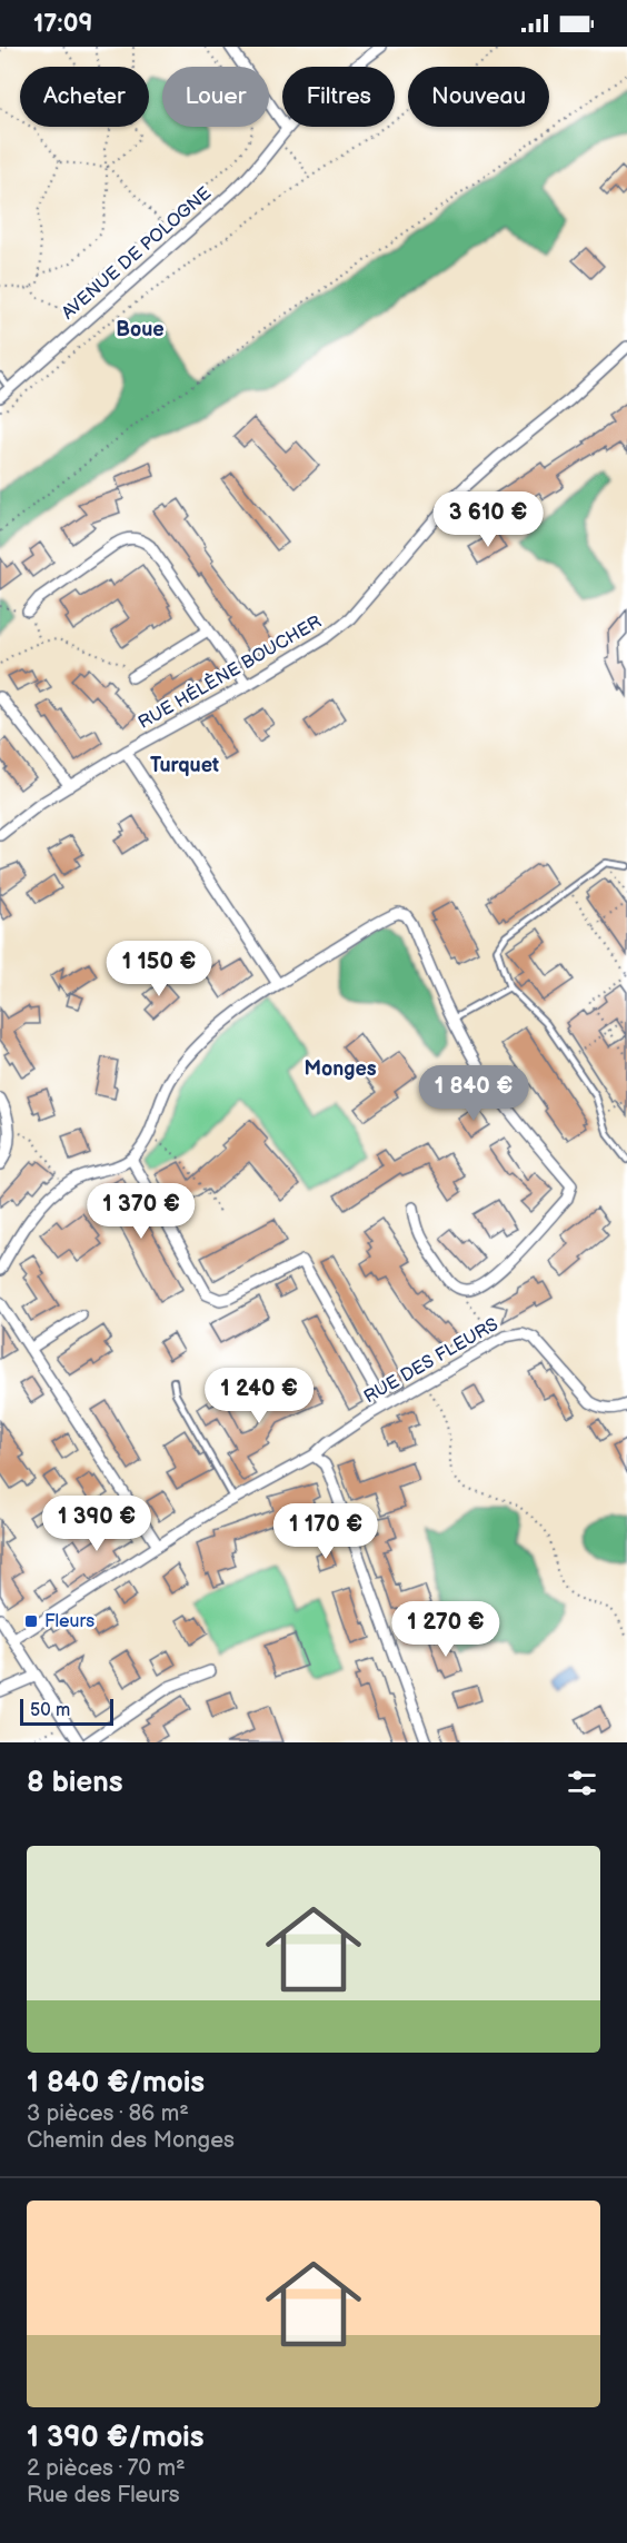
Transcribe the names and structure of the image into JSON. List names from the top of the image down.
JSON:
{
  "streets": {
    "street": ["AVENUE DE POLOGNE", "RUE HÉLÈNE BOUCHER", "RUE DES FLEURS"]
  },
  "districts": ["Boue", "Turquet", "Monges"],
  "places": {
    "transit": ["Fleurs"]
  },
  "scale_bar": "50 m",
  "page": {
    "status": "17:09",
    "chip": [
      "Acheter",
      "Louer",
      "Filtres",
      "Nouveau"
    ],
    "price": [
      "3 610 €",
      "1 150 €",
      "1 840 €",
      "1 370 €",
      "1 240 €",
      "1 390 €",
      "1 170 €",
      "1 270 €"
    ],
    "scale": "50 m",
    "heading": "8 biens",
    "list": [
      {
        "name": "1 840 €/mois",
        "note": "3 pièces · 86 m² · Chemin des Monges"
      },
      {
        "name": "1 390 €/mois",
        "note": "2 pièces · 70 m² · Rue des Fleurs"
      }
    ]
  }
}
